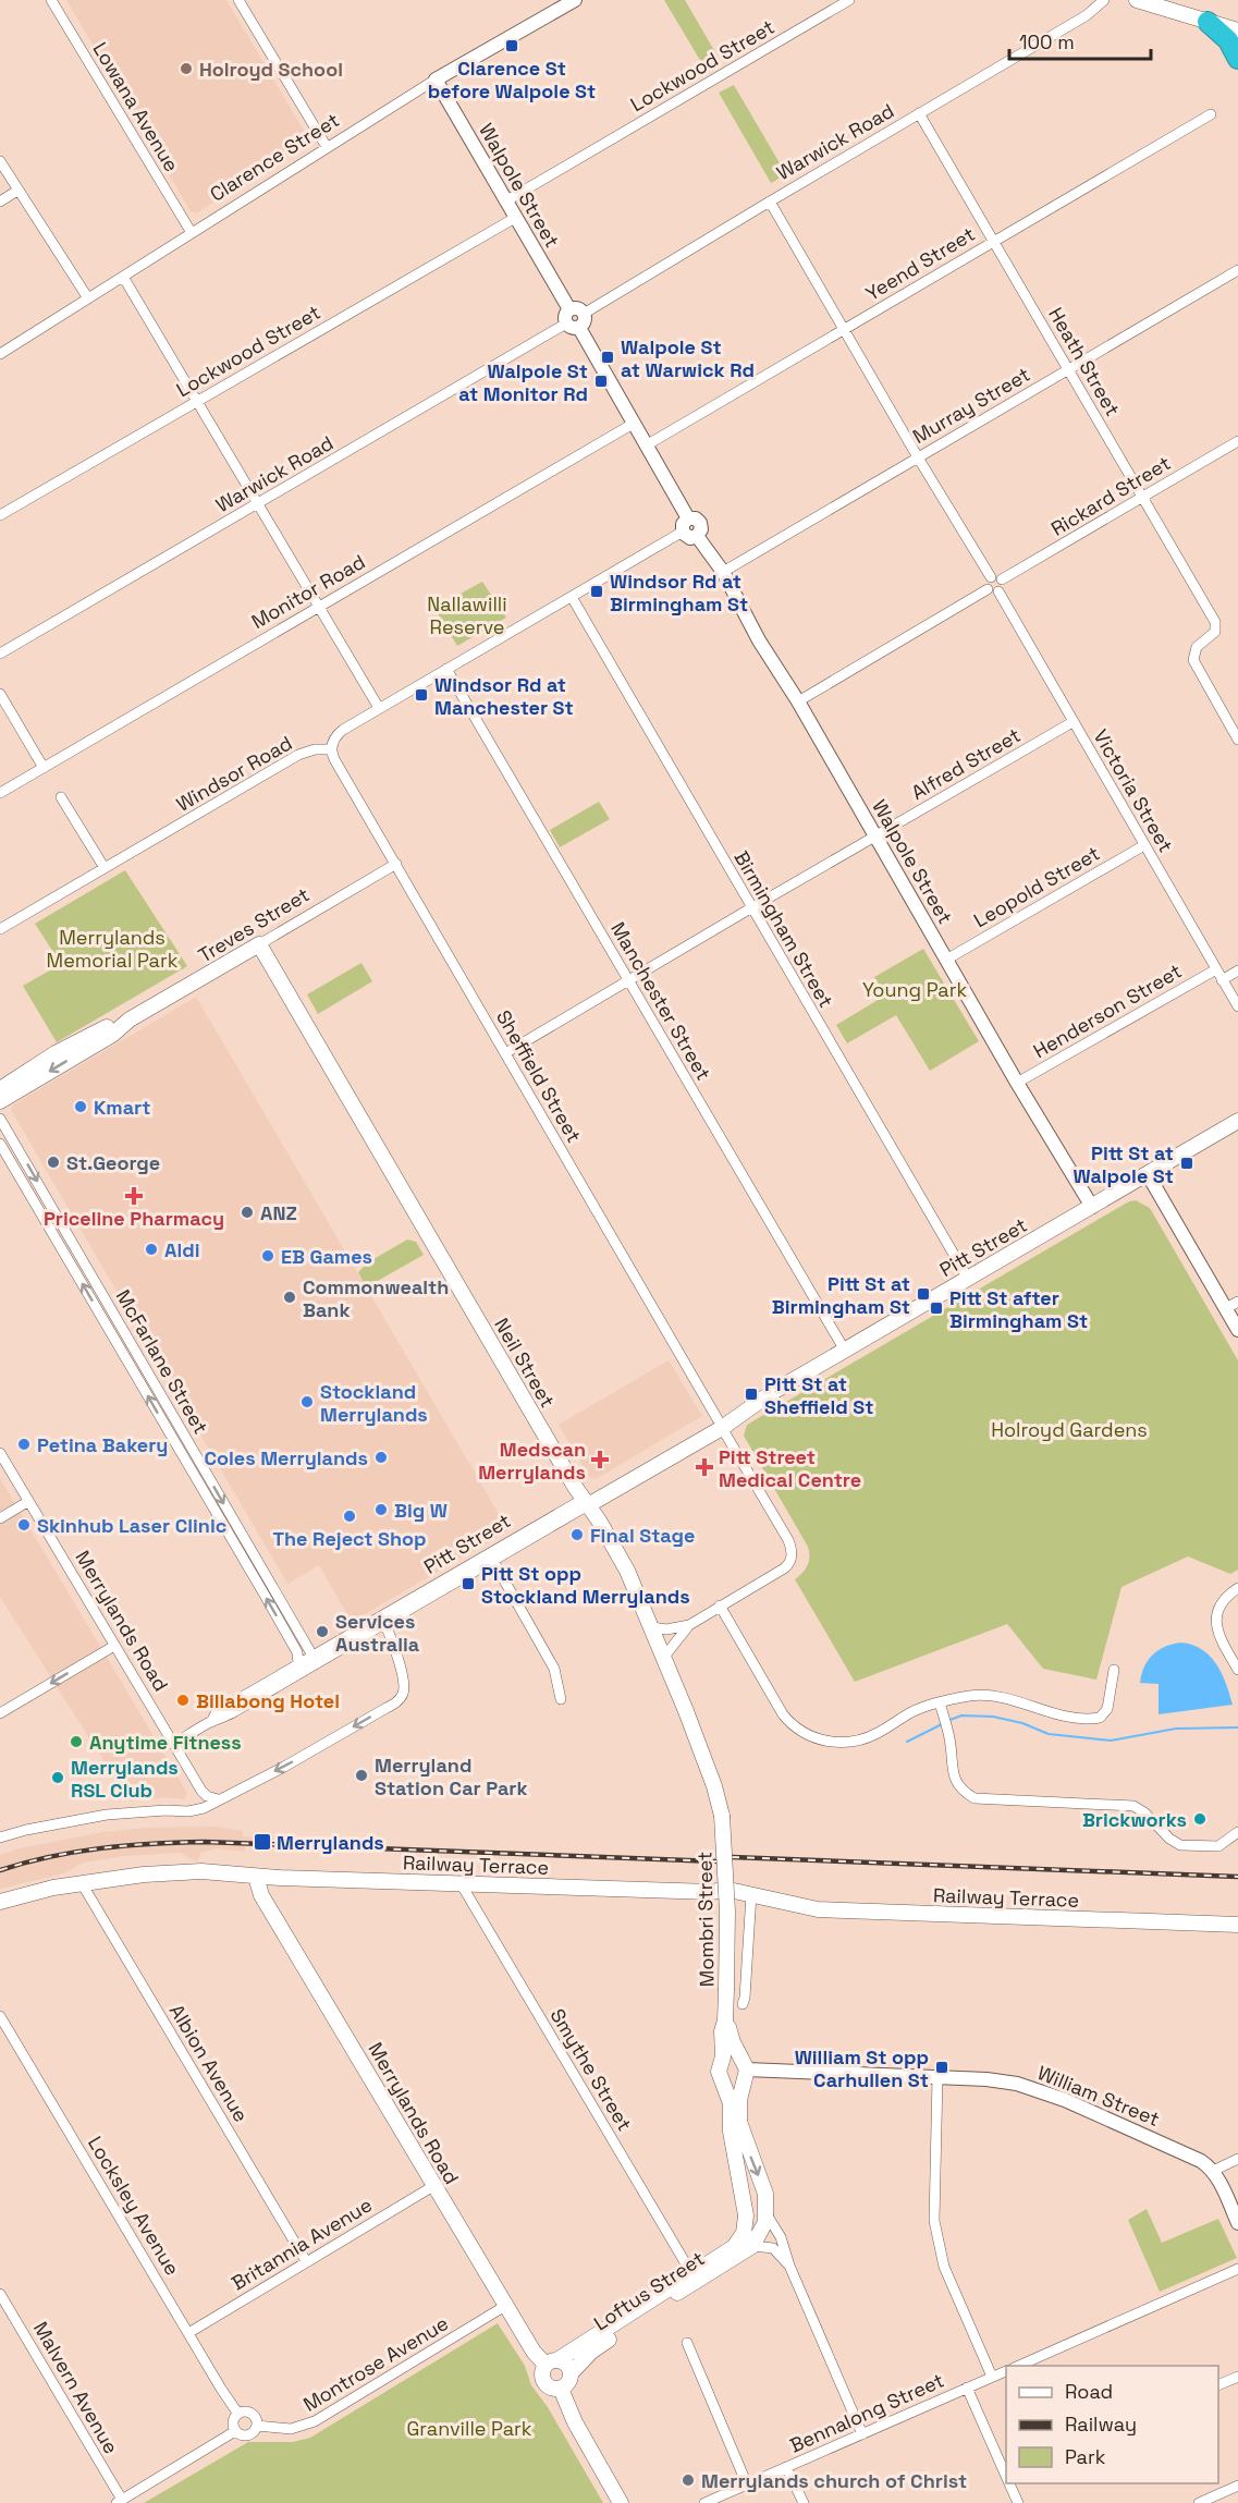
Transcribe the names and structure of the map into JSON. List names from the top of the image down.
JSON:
{
  "streets": {
    "main road": [
      "Treves Street",
      "Pitt Street",
      "Neil Street",
      "Merrylands Road",
      "Railway Terrace",
      "Mombri Street",
      "Loftus Street"
    ],
    "street": [
      "Lockwood Street",
      "Lowana Avenue",
      "Warwick Road",
      "Clarence Street",
      "Walpole Street",
      "Yeend Street",
      "Heath Street",
      "Murray Street",
      "Rickard Street",
      "Monitor Road",
      "Alfred Street",
      "Windsor Road",
      "Victoria Street",
      "Leopold Street",
      "Birmingham Street",
      "Manchester Street",
      "Henderson Street",
      "Sheffield Street",
      "McFarlane Street",
      "Albion Avenue",
      "Smythe Street",
      "William Street",
      "Locksley Avenue",
      "Britannia Avenue",
      "Montrose Avenue",
      "Malvern Avenue",
      "Bennalong Street"
    ]
  },
  "crossings": [
    ["Lockwood Street", "Walpole Street"],
    ["Lowana Avenue", "Clarence Street"],
    ["Warwick Road", "Walpole Street"],
    ["Warwick Road", "Heath Street"],
    ["Clarence Street", "Walpole Street"],
    ["Walpole Street", "Yeend Street"],
    ["Walpole Street", "Murray Street"],
    ["Walpole Street", "Monitor Road"],
    ["Walpole Street", "Alfred Street"],
    ["Walpole Street", "Leopold Street"],
    ["Walpole Street", "Henderson Street"],
    ["Walpole Street", "Pitt Street"],
    ["Yeend Street", "Heath Street"],
    ["Heath Street", "Murray Street"],
    ["Heath Street", "Rickard Street"],
    ["Rickard Street", "Victoria Street"],
    ["Alfred Street", "Victoria Street"],
    ["Alfred Street", "Birmingham Street"],
    ["Alfred Street", "Manchester Street"],
    ["Alfred Street", "Sheffield Street"],
    ["Windsor Road", "Sheffield Street"],
    ["Victoria Street", "Leopold Street"],
    ["Victoria Street", "Henderson Street"],
    ["Treves Street", "Sheffield Street"],
    ["Treves Street", "Neil Street"],
    ["Birmingham Street", "Pitt Street"],
    ["Manchester Street", "Pitt Street"],
    ["Sheffield Street", "Pitt Street"],
    ["Pitt Street", "McFarlane Street"],
    ["Pitt Street", "Neil Street"],
    ["Pitt Street", "Merrylands Road"],
    ["Neil Street", "Mombri Street"],
    ["Merrylands Road", "Railway Terrace"],
    ["Merrylands Road", "Britannia Avenue"],
    ["Merrylands Road", "Loftus Street"],
    ["Merrylands Road", "Montrose Avenue"],
    ["Railway Terrace", "Mombri Street"],
    ["Railway Terrace", "Albion Avenue"],
    ["Railway Terrace", "Smythe Street"],
    ["Mombri Street", "William Street"],
    ["Albion Avenue", "Britannia Avenue"],
    ["Smythe Street", "Loftus Street"],
    ["Locksley Avenue", "Britannia Avenue"],
    ["Locksley Avenue", "Montrose Avenue"]
  ],
  "parks": [
    "Nallawilli Reserve",
    "Merrylands Memorial Park",
    "Young Park",
    "Holroyd Gardens",
    "Granville Park"
  ],
  "places": {
    "transit": [
      "Clarence St before Walpole St",
      "Walpole St at Warwick Rd",
      "Walpole St at Monitor Rd",
      "Windsor Rd at Birmingham St",
      "Windsor Rd at Manchester St",
      "Pitt St at Walpole St",
      "Pitt St at Birmingham St",
      "Pitt St after Birmingham St",
      "Pitt St at Sheffield St",
      "Pitt St opp Stockland Merrylands",
      "Merrylands",
      "William St opp Carhullen St"
    ],
    "other": [
      "Holroyd School",
      "Kmart",
      "St.George",
      "ANZ",
      "Aldi",
      "EB Games",
      "Commonwealth Bank",
      "Stockland Merrylands",
      "Petina Bakery",
      "Coles Merrylands",
      "Big W",
      "The Reject Shop",
      "Skinhub Laser Clinic",
      "Final Stage",
      "Services Australia",
      "Billabong Hotel",
      "Anytime Fitness",
      "Merryland Station Car Park",
      "Merrylands RSL Club",
      "Brickworks",
      "Merrylands church of Christ"
    ],
    "health": ["Priceline Pharmacy", "Medscan Merrylands", "Pitt Street Medical Centre"]
  },
  "legend": ["Road", "Railway", "Park"],
  "scale_bar": "100 m"
}
